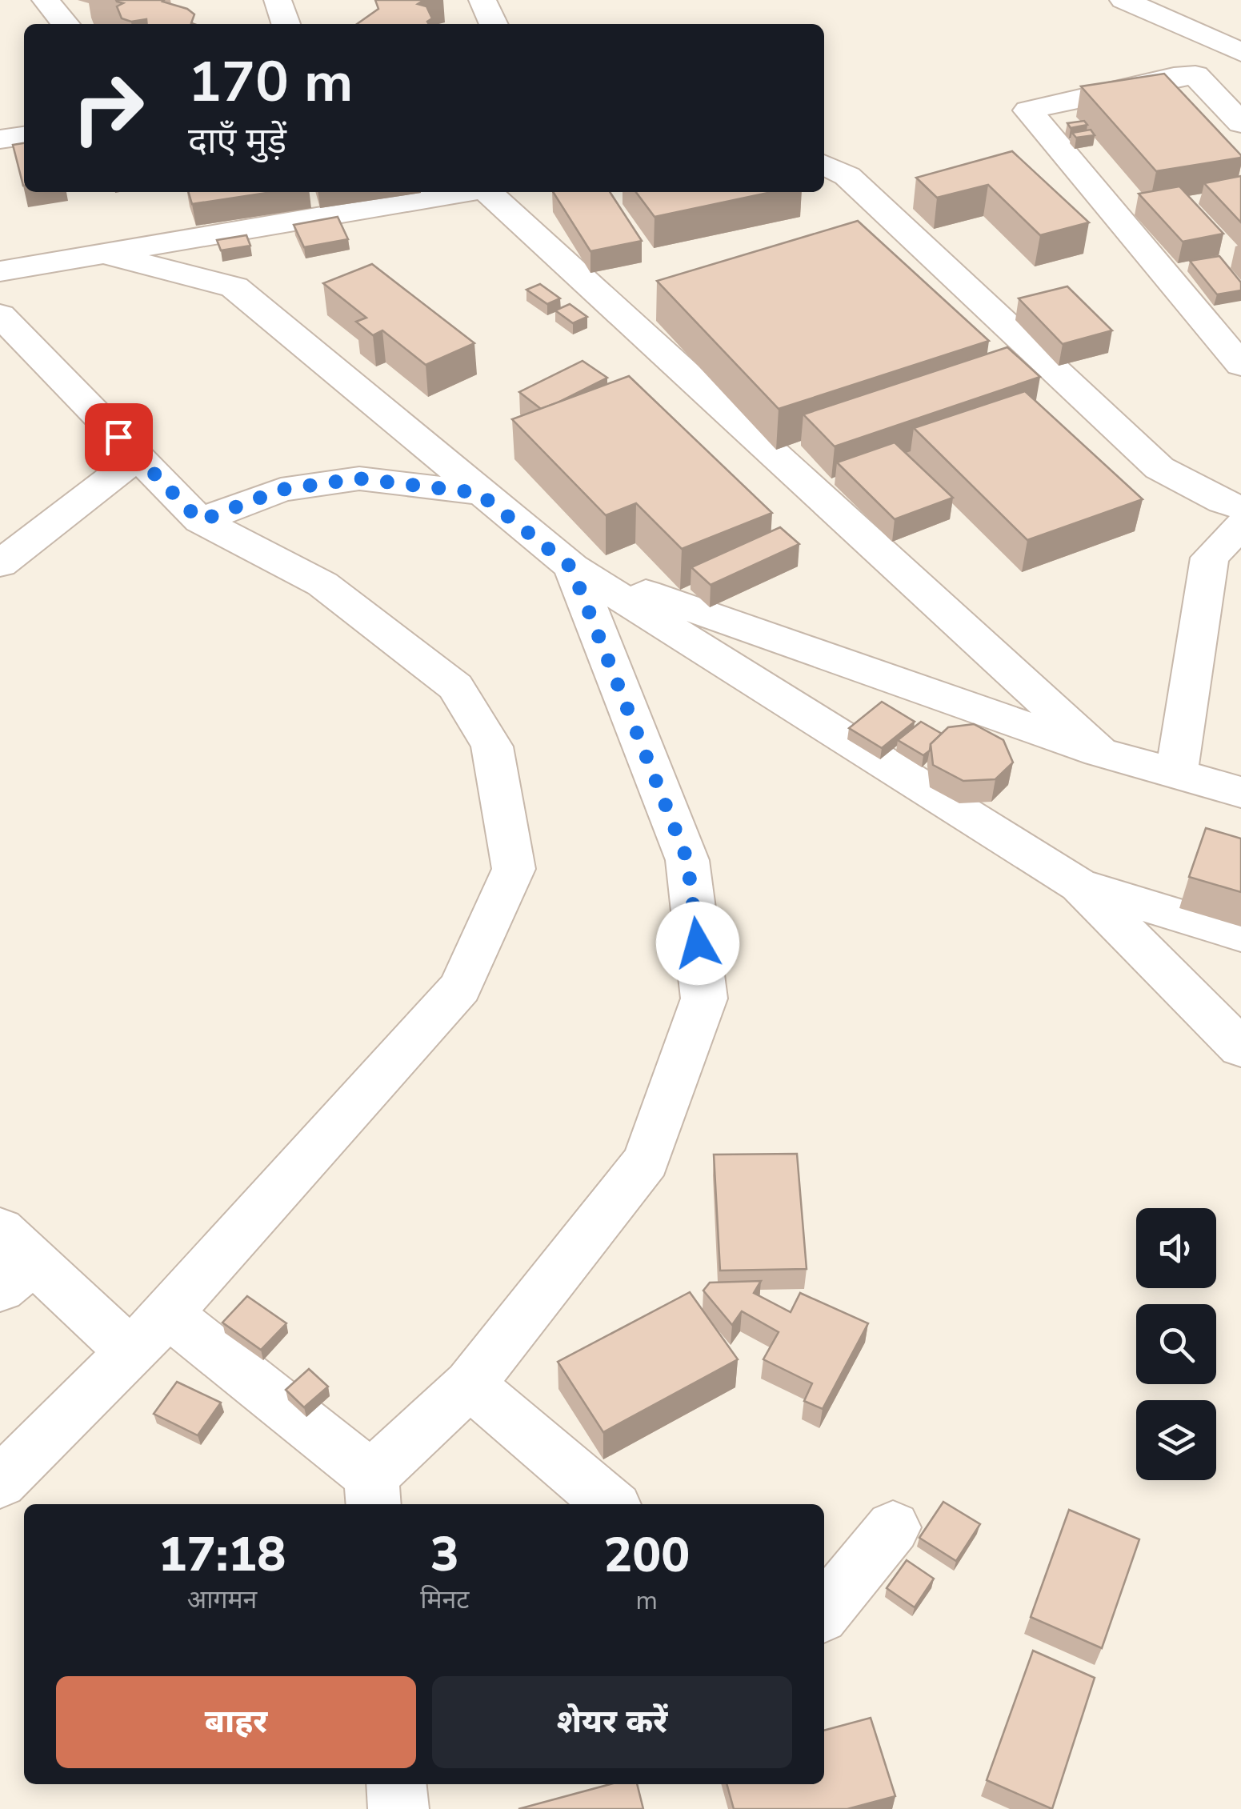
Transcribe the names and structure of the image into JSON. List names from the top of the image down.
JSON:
{
  "page": {
    "turn": ["170 m", "दाएँ मुड़ें"],
    "eta": [
      "17:18",
      "आगमन",
      "3",
      "मिनट",
      "200",
      "m"
    ],
    "buttons": ["बाहर", "शेयर करें"]
  }
}
